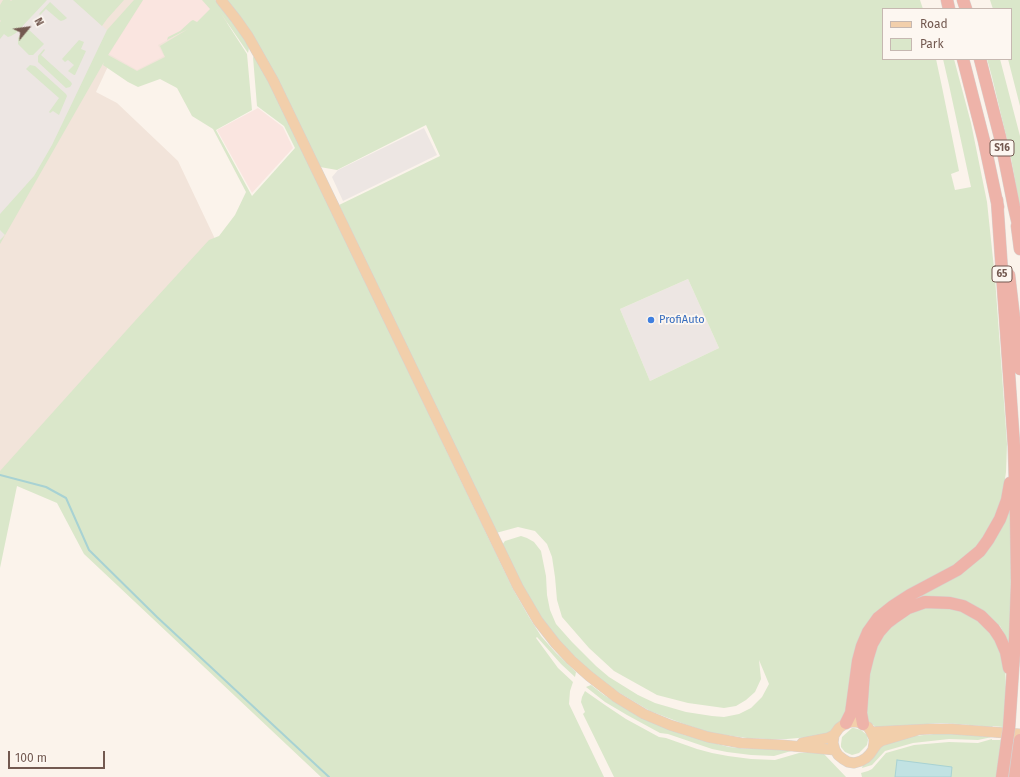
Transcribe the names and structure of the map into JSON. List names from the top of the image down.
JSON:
{
  "streets": {
    "highway": ["S16", "65"]
  },
  "crossings": [
    ["S16", "65"]
  ],
  "places": ["ProfiAuto"],
  "legend": ["Road", "Park"],
  "scale_bar": "100 m",
  "north": "top right"
}
